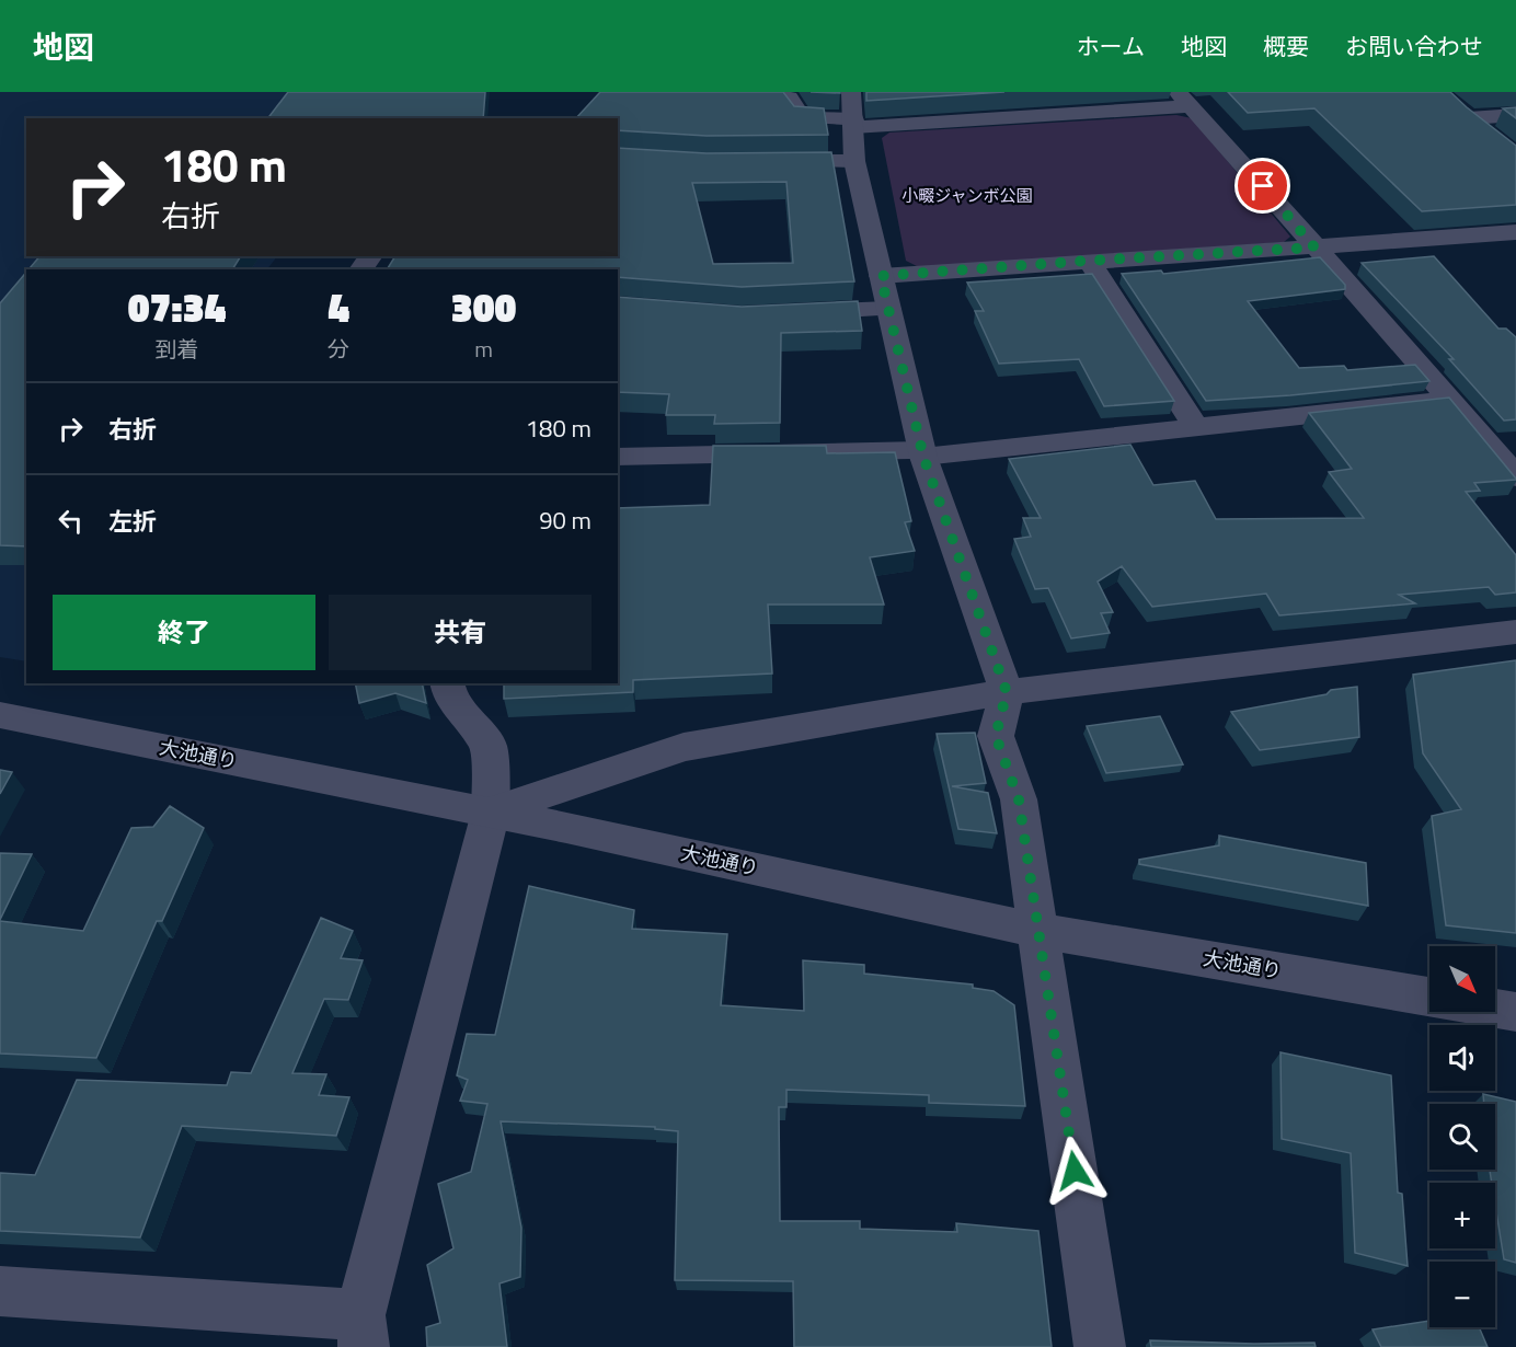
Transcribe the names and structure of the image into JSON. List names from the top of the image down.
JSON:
{
  "streets": {
    "street": ["大池通り"]
  },
  "parks": ["小畷ジャンボ公園"],
  "north": "bottom right",
  "page": {
    "header": "地図",
    "nav": [
      "ホーム",
      "地図",
      "概要",
      "お問い合わせ"
    ],
    "turn": ["180 m", "右折"],
    "eta": [
      "07:34",
      "到着",
      "4",
      "分",
      "300",
      "m"
    ],
    "list": [
      {
        "name": "右折",
        "value": "180 m"
      },
      {
        "name": "左折",
        "value": "90 m"
      }
    ],
    "buttons": ["終了", "共有"],
    "map_buttons": ["+", "−"]
  }
}
